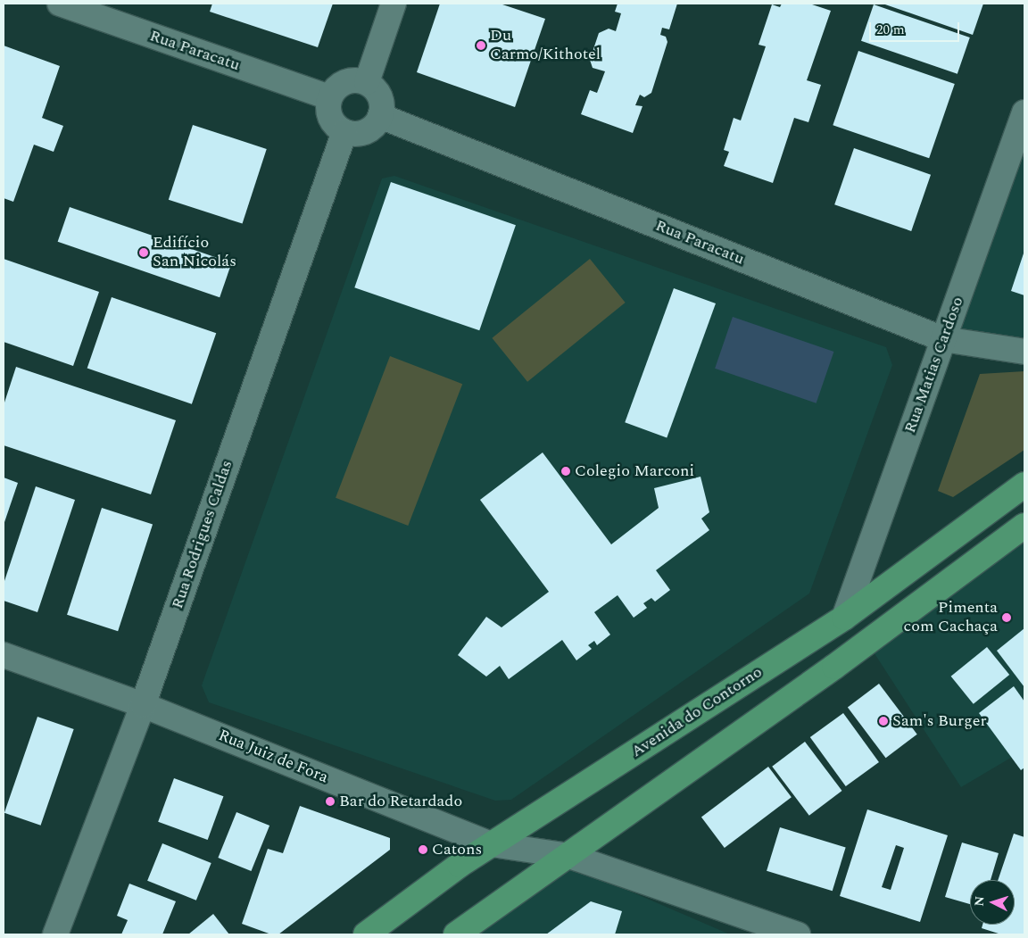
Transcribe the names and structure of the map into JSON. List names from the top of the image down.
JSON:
{
  "streets": {
    "main road": ["Avenida do Contorno"],
    "street": [
      "Rua Paracatu",
      "Rua Matias Cardoso",
      "Rua Rodrigues Caldas",
      "Rua Juiz de Fora"
    ]
  },
  "crossings": [
    ["Rua Paracatu", "Rua Matias Cardoso"],
    ["Rua Paracatu", "Rua Rodrigues Caldas"],
    ["Rua Matias Cardoso", "Avenida do Contorno"],
    ["Rua Rodrigues Caldas", "Rua Juiz de Fora"],
    ["Avenida do Contorno", "Rua Juiz de Fora"]
  ],
  "places": [
    "Du Carmo/Kithotel",
    "Edifício San Nicolás",
    "Colegio Marconi",
    "Pimenta com Cachaça",
    "Sam's Burger",
    "Bar do Retardado",
    "Catons"
  ],
  "scale_bar": "20 m",
  "north": "left"
}
